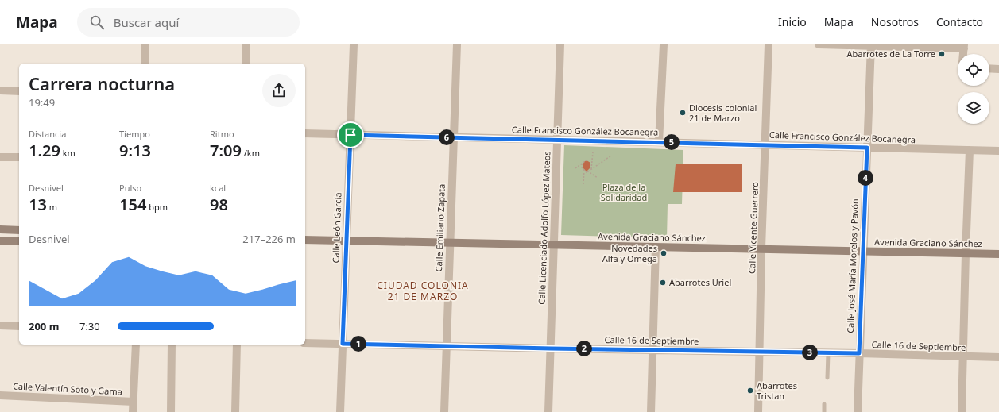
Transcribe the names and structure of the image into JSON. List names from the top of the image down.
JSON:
{
  "streets": {
    "street": [
      "Calle Francisco González Bocanegra",
      "Calle León García",
      "Calle Emiliano Zapata",
      "Calle Licenciado Adolfo López Mateos",
      "Calle Vicente Guerrero",
      "Avenida Graciano Sánchez",
      "Calle José María Morelos y Pavón",
      "Calle 16 de Septiembre",
      "Calle Valentín Soto y Gama"
    ]
  },
  "crossings": [
    ["Calle Francisco González Bocanegra", "Calle León García"],
    ["Calle Francisco González Bocanegra", "Calle Emiliano Zapata"],
    ["Calle Francisco González Bocanegra", "Calle Licenciado Adolfo López Mateos"],
    ["Calle Francisco González Bocanegra", "Calle Vicente Guerrero"],
    ["Calle Francisco González Bocanegra", "Calle José María Morelos y Pavón"],
    ["Calle León García", "Avenida Graciano Sánchez"],
    ["Calle León García", "Calle 16 de Septiembre"],
    ["Calle Emiliano Zapata", "Avenida Graciano Sánchez"],
    ["Calle Emiliano Zapata", "Calle 16 de Septiembre"],
    ["Calle Licenciado Adolfo López Mateos", "Avenida Graciano Sánchez"],
    ["Calle Licenciado Adolfo López Mateos", "Calle 16 de Septiembre"],
    ["Calle Vicente Guerrero", "Avenida Graciano Sánchez"],
    ["Calle Vicente Guerrero", "Calle 16 de Septiembre"],
    ["Avenida Graciano Sánchez", "Calle José María Morelos y Pavón"],
    ["Calle José María Morelos y Pavón", "Calle 16 de Septiembre"]
  ],
  "districts": ["CIUDAD COLONIA 21 DE MARZO"],
  "parks": ["Plaza de la Solidaridad"],
  "places": [
    "Abarrotes de La Torre",
    "Diocesis colonial 21 de Marzo",
    "Novedades Alfa y Omega",
    "Abarrotes Uriel",
    "Abarrotes Tristan"
  ],
  "page": {
    "header": "Mapa",
    "search": "Buscar aquí",
    "nav": [
      "Inicio",
      "Mapa",
      "Nosotros",
      "Contacto"
    ],
    "heading": ["Carrera nocturna", "19:49"],
    "stats": [
      ["Distancia", "1.29 km"],
      ["Tiempo", "9:13"],
      ["Ritmo", "7:09 /km"],
      ["Desnivel", "13 m"],
      ["Pulso", "154 bpm"],
      ["kcal", "98"]
    ],
    "pins": [
      "6",
      "5",
      "4",
      "1",
      "2",
      "3"
    ],
    "chart": ["Desnivel", "217–226 m"],
    "list": [
      {
        "name": "200 m",
        "note": "7:30"
      }
    ]
  }
}
